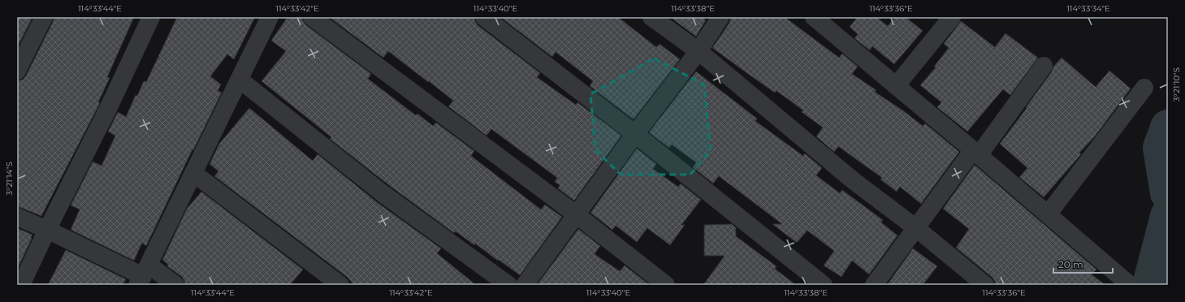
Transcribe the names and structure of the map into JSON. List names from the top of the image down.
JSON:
{
  "scale_bar": "20 m",
  "coordinates": [
    "114°33'44\"E",
    "114°33'42\"E",
    "114°33'40\"E",
    "114°33'38\"E",
    "114°33'36\"E",
    "114°33'34\"E",
    "3°21'10\"S",
    "3°21'14\"S"
  ]
}
